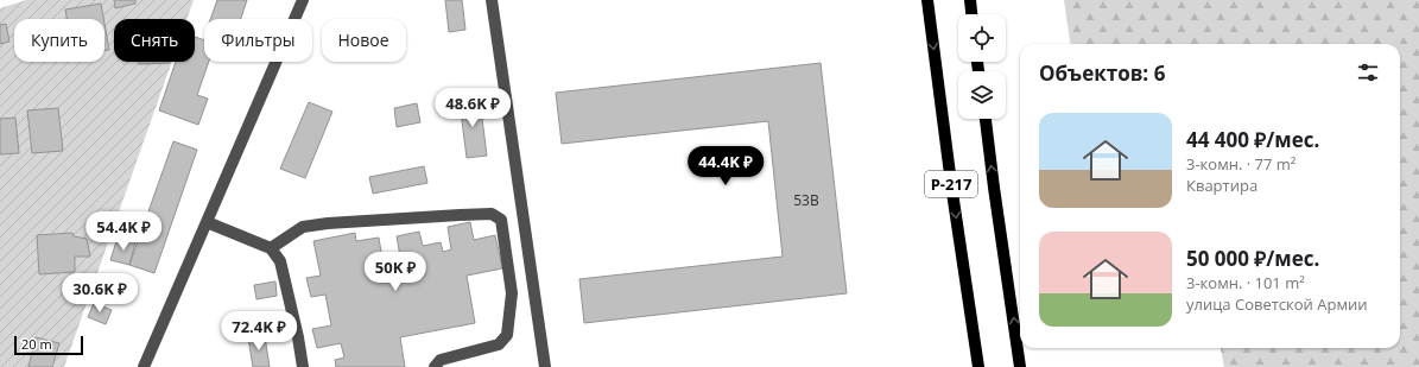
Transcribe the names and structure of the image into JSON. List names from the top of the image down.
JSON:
{
  "streets": {
    "main road": ["Р-217"]
  },
  "house_numbers": ["53В"],
  "scale_bar": "20 m",
  "page": {
    "chip": [
      "Купить",
      "Снять",
      "Фильтры",
      "Новое"
    ],
    "heading": "Объектов: 6",
    "price": [
      "48.6K ₽",
      "44.4K ₽",
      "54.4K ₽",
      "50K ₽",
      "30.6K ₽",
      "72.4K ₽"
    ],
    "list": [
      {
        "name": "44 400 ₽/мес.",
        "note": "3-комн. · 77 m² · Квартира"
      },
      {
        "name": "50 000 ₽/мес.",
        "note": "3-комн. · 101 m² · улица Советской Армии"
      }
    ],
    "scale": "20 m"
  }
}
